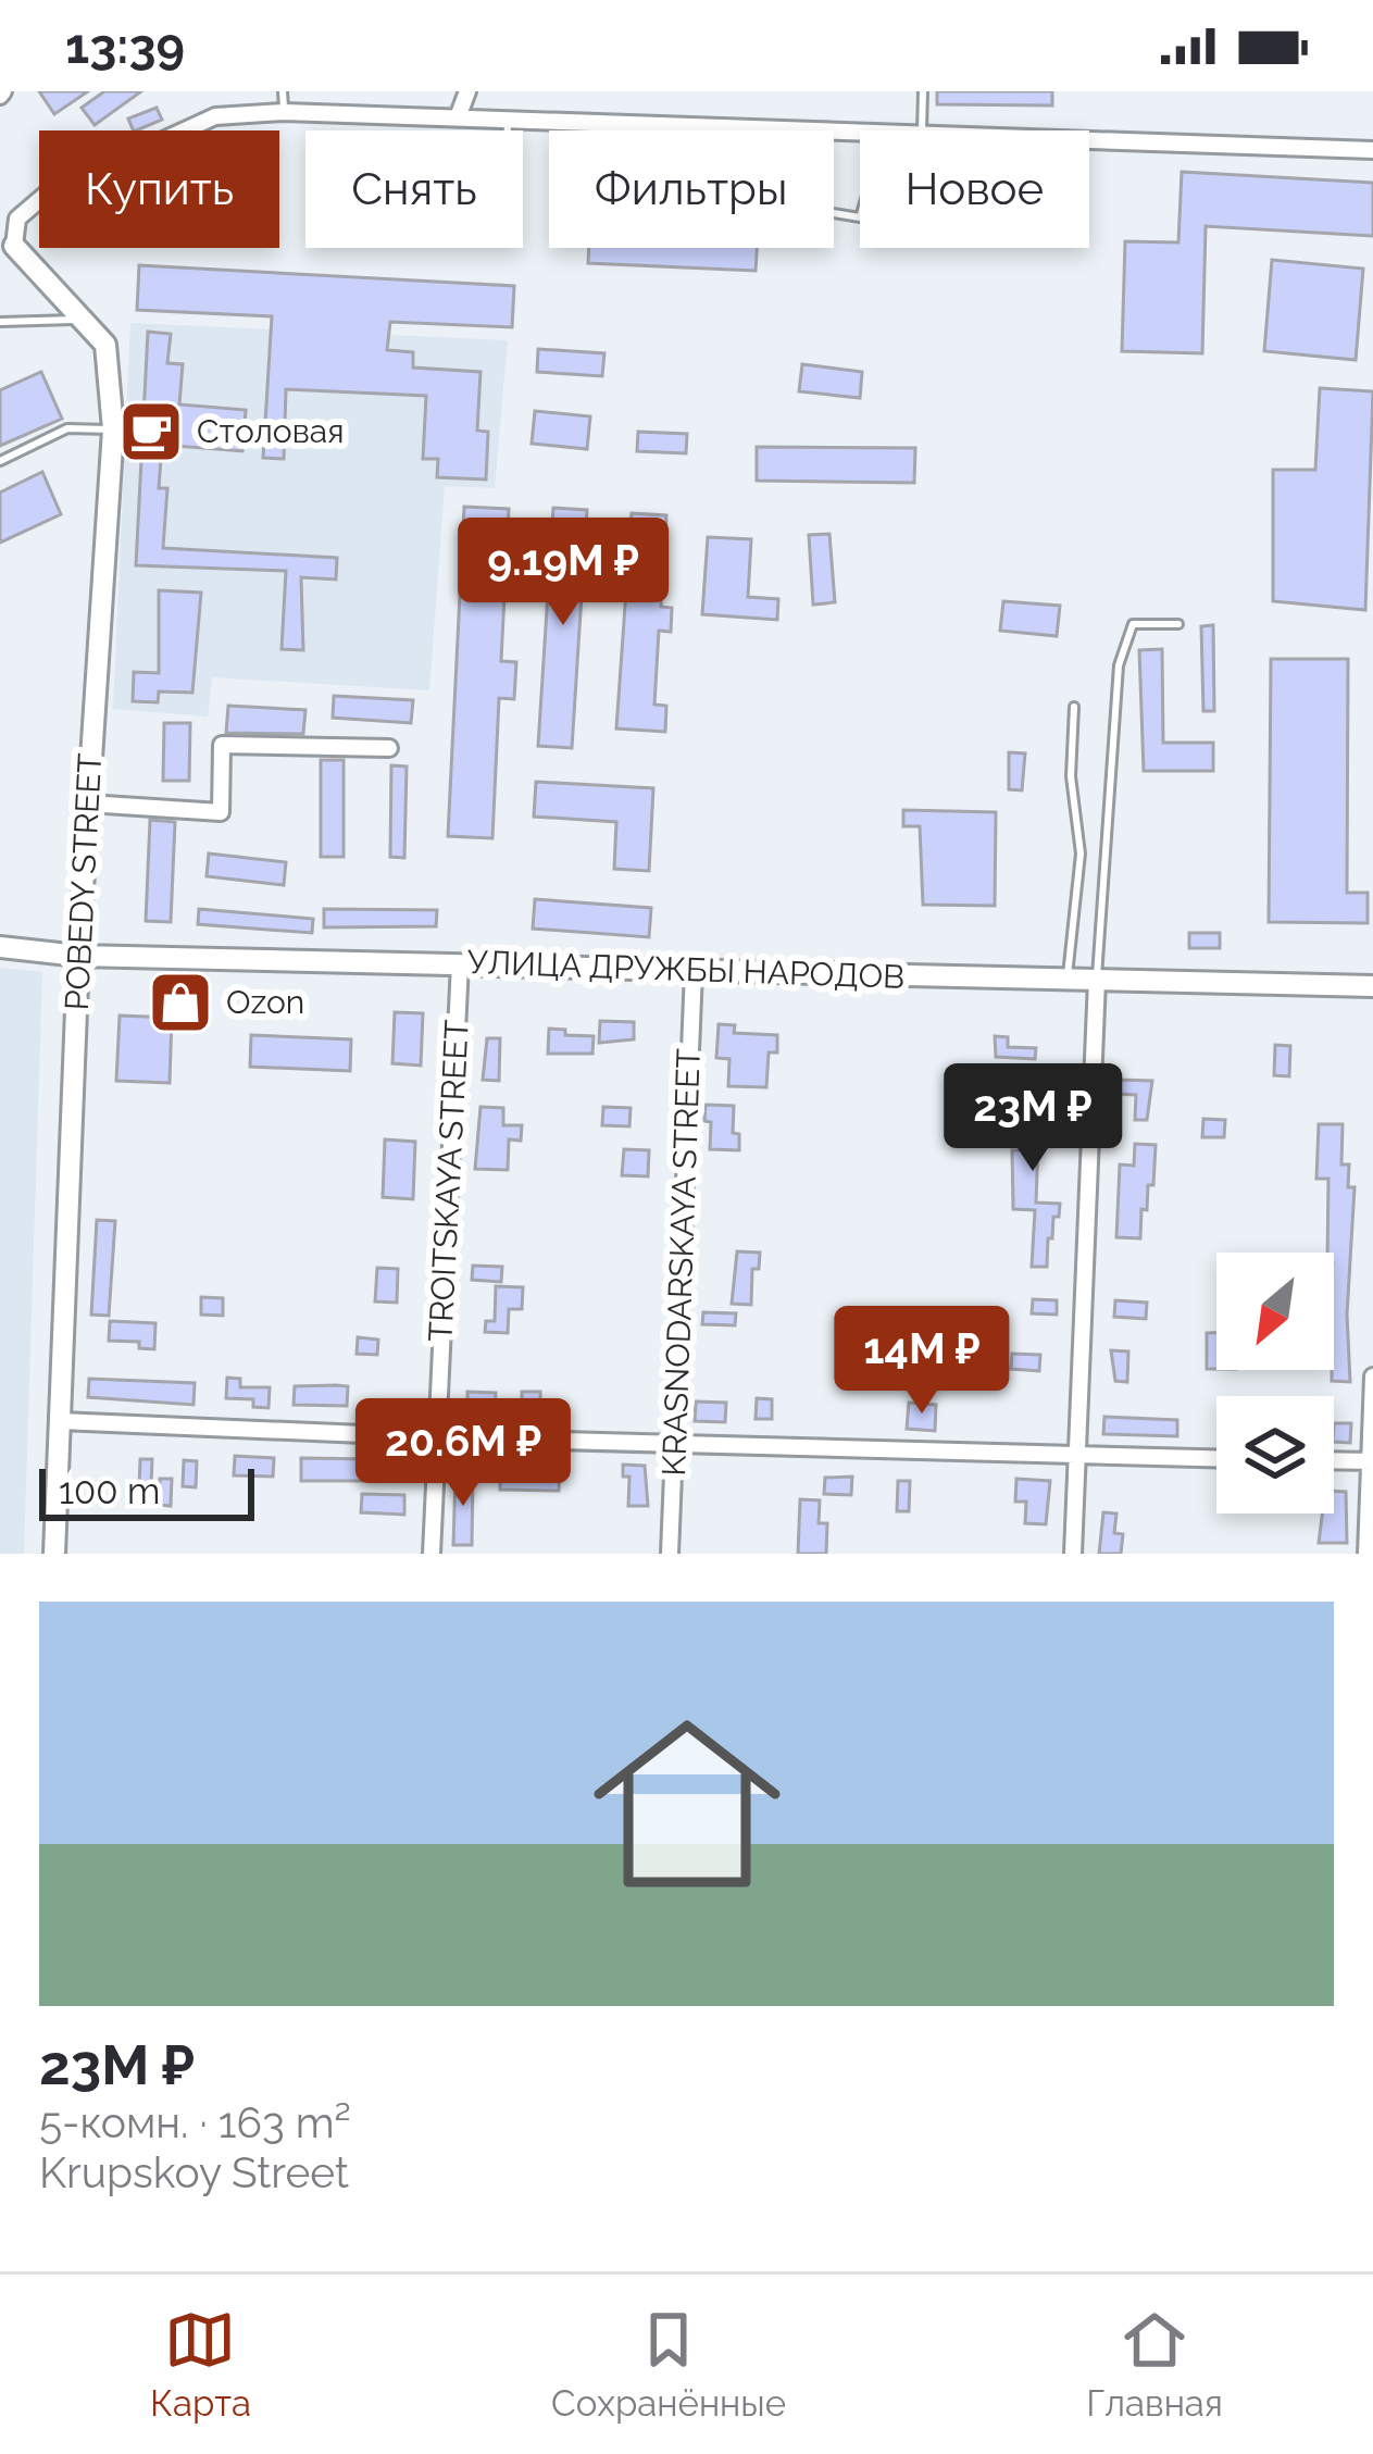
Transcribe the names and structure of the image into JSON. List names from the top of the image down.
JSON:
{
  "streets": {
    "street": [
      "POBEDY STREET",
      "УЛИЦА ДРУЖБЫ НАРОДОВ",
      "TROITSKAYA STREET",
      "KRASNODARSKAYA STREET"
    ]
  },
  "crossings": [
    ["POBEDY STREET", "УЛИЦА ДРУЖБЫ НАРОДОВ"],
    ["УЛИЦА ДРУЖБЫ НАРОДОВ", "TROITSKAYA STREET"],
    ["УЛИЦА ДРУЖБЫ НАРОДОВ", "KRASNODARSKAYA STREET"]
  ],
  "places": {
    "cafe": ["Столовая"],
    "shop": ["Ozon"]
  },
  "scale_bar": "100 m",
  "north": "bottom left",
  "page": {
    "status": "13:39",
    "chip": [
      "Купить",
      "Снять",
      "Фильтры",
      "Новое"
    ],
    "price": [
      "9.19M ₽",
      "23M ₽",
      "14M ₽",
      "20.6M ₽"
    ],
    "scale": "100 m",
    "list": [
      {
        "name": "23M ₽",
        "note": "5-комн. · 163 m² · Krupskoy Street"
      }
    ],
    "tabs": ["Карта", "Сохранённые", "Главная"]
  }
}
